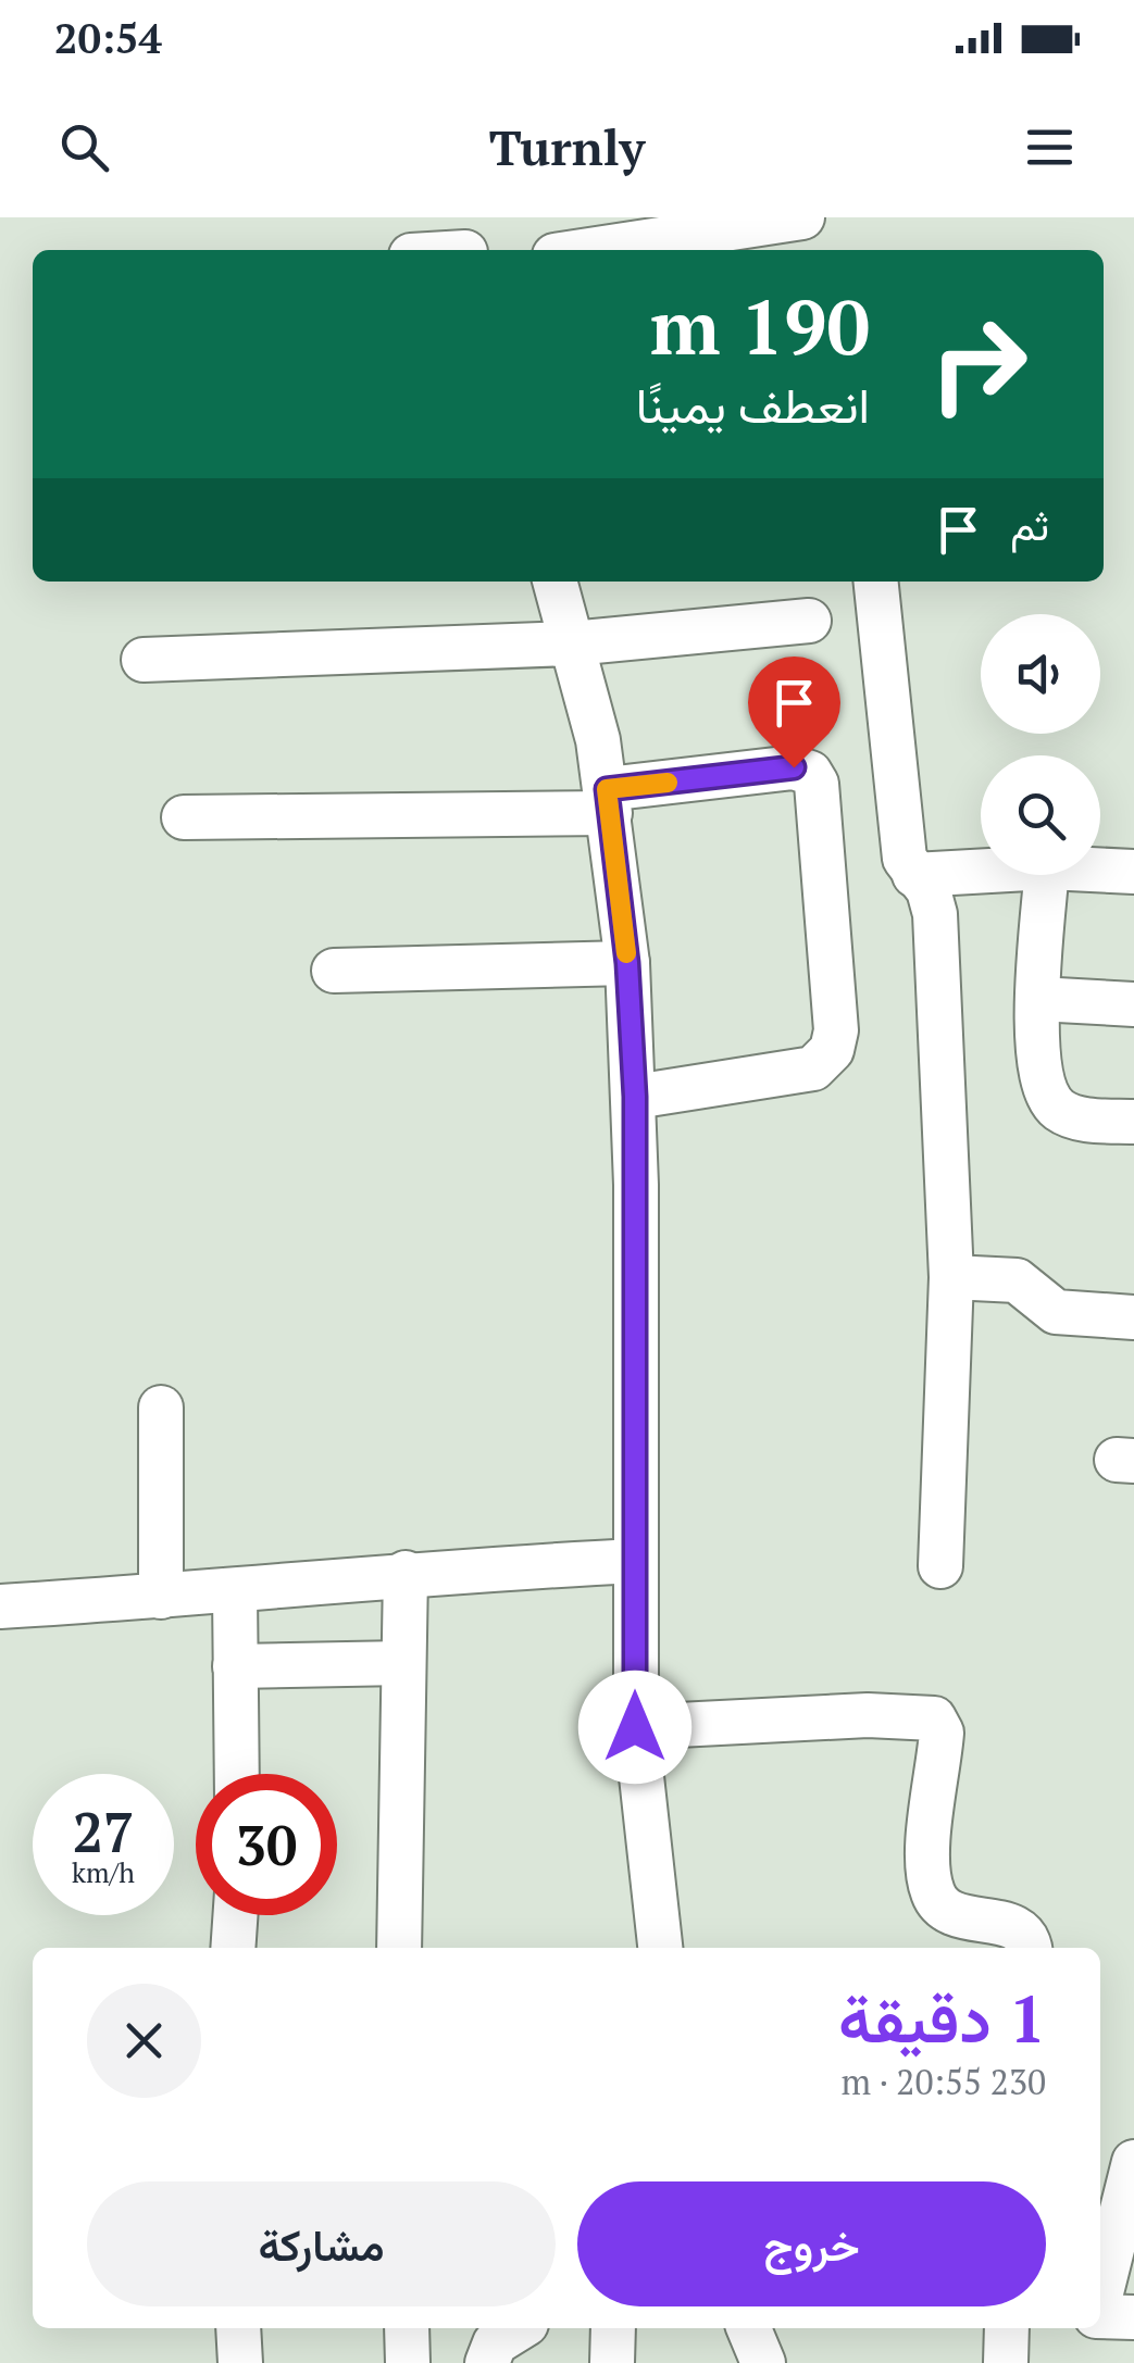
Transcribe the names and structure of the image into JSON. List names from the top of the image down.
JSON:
{
  "page": {
    "status": "20:54",
    "header": "Turnly",
    "turn": ["190 m", "انعطف يمينًا"],
    "then": "ثم",
    "speed": "27 km/h",
    "limit": "30",
    "heading": ["1 دقيقة", "230 m · 20:55"],
    "buttons": ["خروج", "مشاركة"]
  }
}
